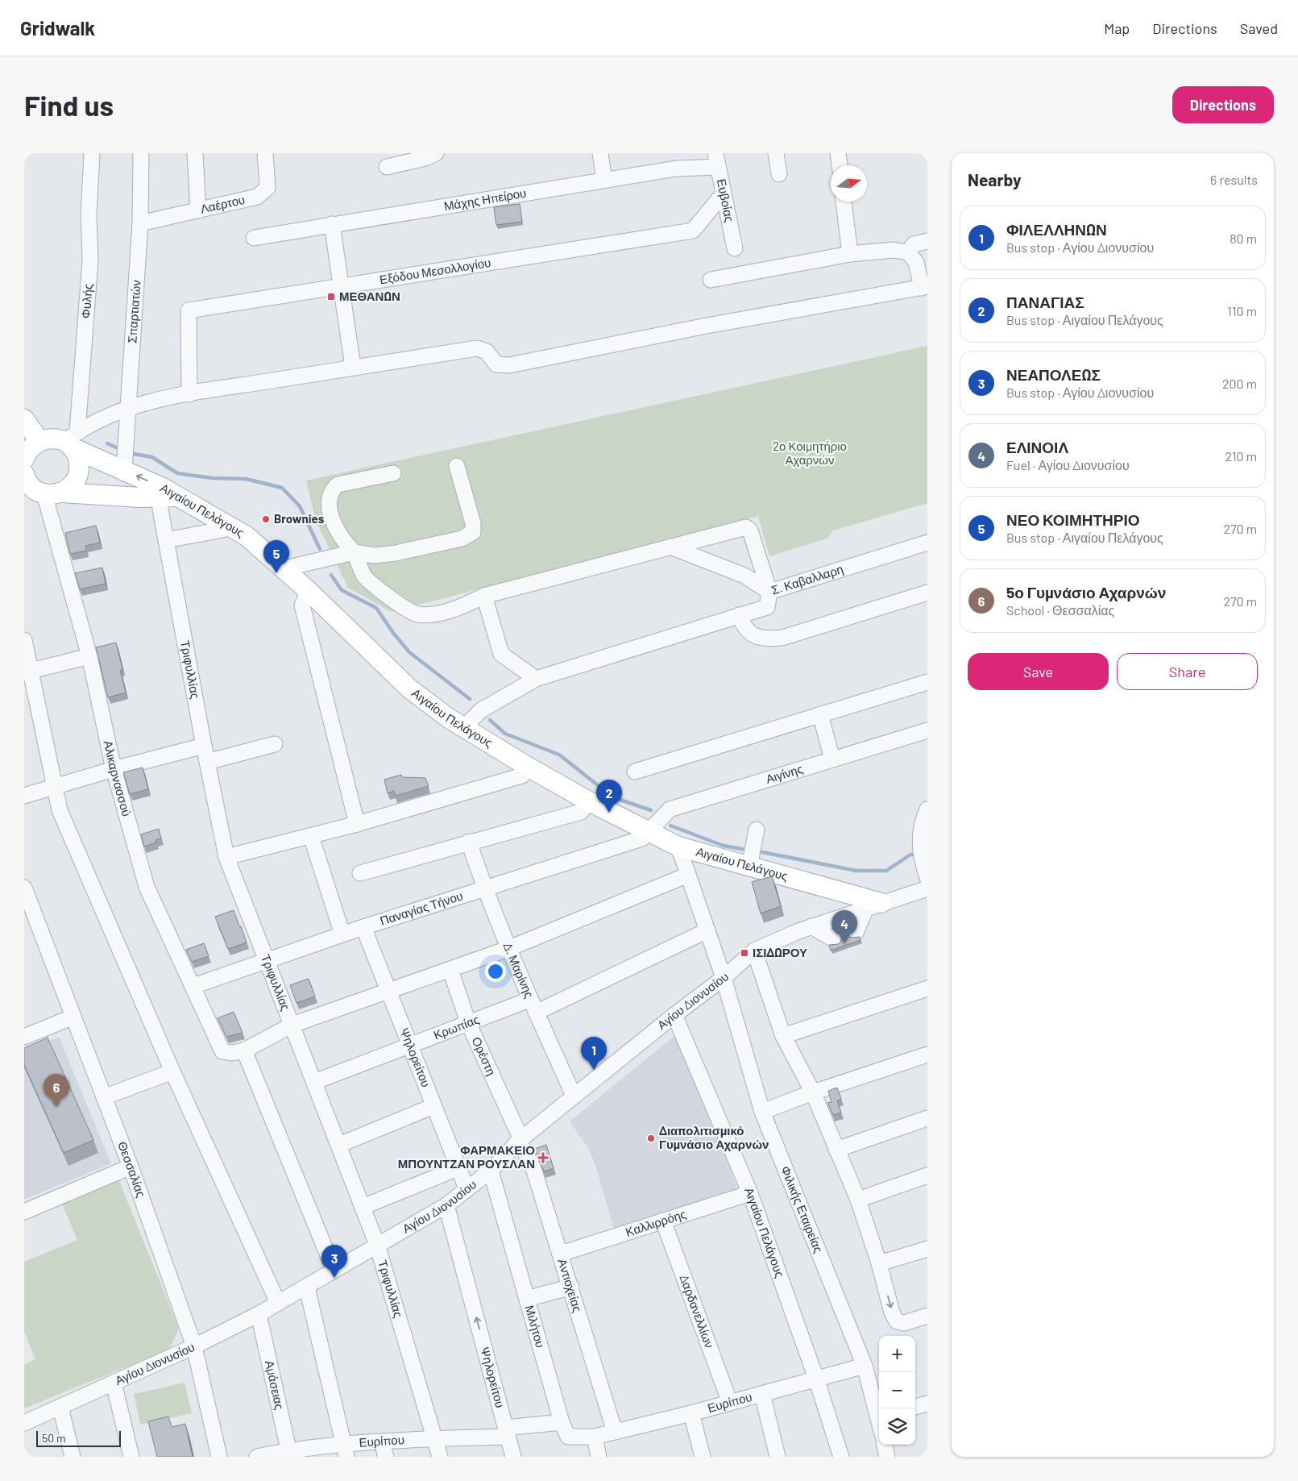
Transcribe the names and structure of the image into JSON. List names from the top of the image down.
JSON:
{
  "streets": {
    "main road": ["Αιγαίου Πελάγους"],
    "street": [
      "Μάχης Ηπείρου",
      "Ευβοίας",
      "Λαέρτου",
      "Εξόδου Μεσολλογίου",
      "Φυλής",
      "Σπαρτιατών",
      "Σ. Καβαλλαρη",
      "Τριφυλλίας",
      "Αιγίνης",
      "Αλικαρνασσού",
      "Παναγίας Τήνου",
      "Δ. Μαρίνης",
      "Αγίου Διονυσίου",
      "Κρωπίας",
      "Ορέστη",
      "Ψηλορείτου",
      "Θεσσαλίας",
      "Φιλικής Εταιρείας",
      "Καλλιρρόης",
      "Αντιοχείας",
      "Δαρδανελλίων",
      "Μιλήτου",
      "Αμάσειας",
      "Ευρίπου"
    ]
  },
  "crossings": [
    ["Μάχης Ηπείρου", "Ευβοίας"],
    ["Ευβοίας", "Εξόδου Μεσολλογίου"],
    ["Λαέρτου", "Σπαρτιατών"],
    ["Φυλής", "Αιγαίου Πελάγους"],
    ["Σπαρτιατών", "Αιγαίου Πελάγους"],
    ["Αιγαίου Πελάγους", "Τριφυλλίας"],
    ["Αιγαίου Πελάγους", "Αιγίνης"],
    ["Αιγαίου Πελάγους", "Παναγίας Τήνου"],
    ["Αιγαίου Πελάγους", "Αγίου Διονυσίου"],
    ["Αιγαίου Πελάγους", "Φιλικής Εταιρείας"],
    ["Αιγαίου Πελάγους", "Καλλιρρόης"],
    ["Αιγαίου Πελάγους", "Ευρίπου"],
    ["Τριφυλλίας", "Παναγίας Τήνου"],
    ["Τριφυλλίας", "Αγίου Διονυσίου"],
    ["Τριφυλλίας", "Κρωπίας"],
    ["Τριφυλλίας", "Ευρίπου"],
    ["Αιγίνης", "Παναγίας Τήνου"],
    ["Αλικαρνασσού", "Παναγίας Τήνου"],
    ["Παναγίας Τήνου", "Δ. Μαρίνης"],
    ["Παναγίας Τήνου", "Ψηλορείτου"],
    ["Δ. Μαρίνης", "Αγίου Διονυσίου"],
    ["Δ. Μαρίνης", "Κρωπίας"],
    ["Αγίου Διονυσίου", "Ορέστη"],
    ["Αγίου Διονυσίου", "Ψηλορείτου"],
    ["Αγίου Διονυσίου", "Θεσσαλίας"],
    ["Αγίου Διονυσίου", "Φιλικής Εταιρείας"],
    ["Αγίου Διονυσίου", "Αντιοχείας"],
    ["Αγίου Διονυσίου", "Μιλήτου"],
    ["Αγίου Διονυσίου", "Αμάσειας"],
    ["Κρωπίας", "Ορέστη"],
    ["Κρωπίας", "Ψηλορείτου"],
    ["Κρωπίας", "Φιλικής Εταιρείας"],
    ["Ορέστη", "Αντιοχείας"],
    ["Ψηλορείτου", "Ευρίπου"],
    ["Φιλικής Εταιρείας", "Ευρίπου"],
    ["Καλλιρρόης", "Αντιοχείας"],
    ["Καλλιρρόης", "Δαρδανελλίων"],
    ["Αντιοχείας", "Ευρίπου"],
    ["Δαρδανελλίων", "Ευρίπου"],
    ["Μιλήτου", "Ευρίπου"],
    ["Αμάσειας", "Ευρίπου"]
  ],
  "one_way": ["Ψηλορείτου"],
  "parks": ["2ο Κοιμητήριο Αχαρνών"],
  "places": {
    "transit": ["ΜΕΘΑΝΩΝ", "ΙΣΙΔΩΡΟΥ"],
    "other": ["Brownies", "Διαπολιτισμικό Γυμνάσιο Αχαρνών"],
    "health": ["ΦΑΡΜΑΚΕΙΟ ΜΠΟΥΝΤΖΑΝ ΡΟΥΣΛΑΝ"]
  },
  "scale_bar": "50 m",
  "north": "right",
  "page": {
    "header": "Gridwalk",
    "nav": ["Map", "Directions", "Saved"],
    "buttons": [
      "Directions",
      ["Save", "Share"]
    ],
    "title": "Find us",
    "heading": ["Nearby", "6 results"],
    "list": [
      {
        "mark": "1",
        "name": "ΦΙΛΕΛΛΗΝΩΝ",
        "note": "Bus stop · Αγίου Διονυσίου",
        "value": "80 m"
      },
      {
        "mark": "2",
        "name": "ΠΑΝΑΓΙΑΣ",
        "note": "Bus stop · Αιγαίου Πελάγους",
        "value": "110 m"
      },
      {
        "mark": "3",
        "name": "ΝΕΑΠΟΛΕΩΣ",
        "note": "Bus stop · Αγίου Διονυσίου",
        "value": "200 m"
      },
      {
        "mark": "4",
        "name": "ΕΛΙΝΟΙΛ",
        "note": "Fuel · Αγίου Διονυσίου",
        "value": "210 m"
      },
      {
        "mark": "5",
        "name": "ΝΕΟ ΚΟΙΜΗΤΗΡΙΟ",
        "note": "Bus stop · Αιγαίου Πελάγους",
        "value": "270 m"
      },
      {
        "mark": "6",
        "name": "5ο Γυμνάσιο Αχαρνών",
        "note": "School · Θεσσαλίας",
        "value": "270 m"
      }
    ],
    "pins": [
      "5",
      "2",
      "4",
      "1",
      "6",
      "3"
    ],
    "map_buttons": ["+", "−"],
    "scale": "50 m"
  }
}
